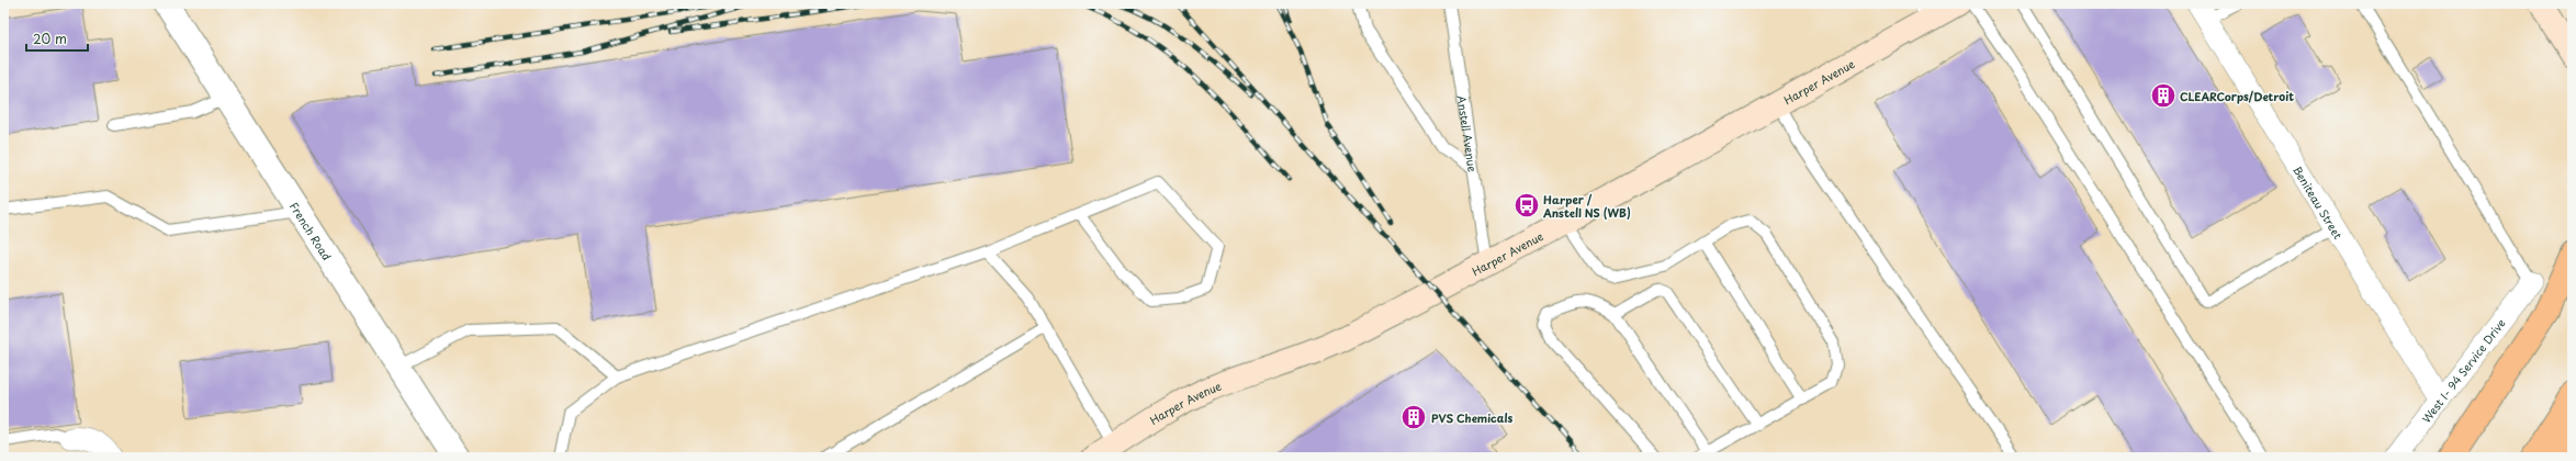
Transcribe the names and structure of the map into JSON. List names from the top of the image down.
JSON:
{
  "streets": {
    "main road": ["Harper Avenue"],
    "street": ["Beniteau Street", "French Road", "West I- 94 Service Drive"],
    "lane": ["Anstell Avenue"]
  },
  "crossings": [
    ["Harper Avenue", "Anstell Avenue"],
    ["Beniteau Street", "West I- 94 Service Drive"]
  ],
  "places": {
    "building": ["CLEARCorps/Detroit", "PVS Chemicals"],
    "bus stop": ["Harper / Anstell NS (WB)"]
  },
  "scale_bar": "20 m"
}
